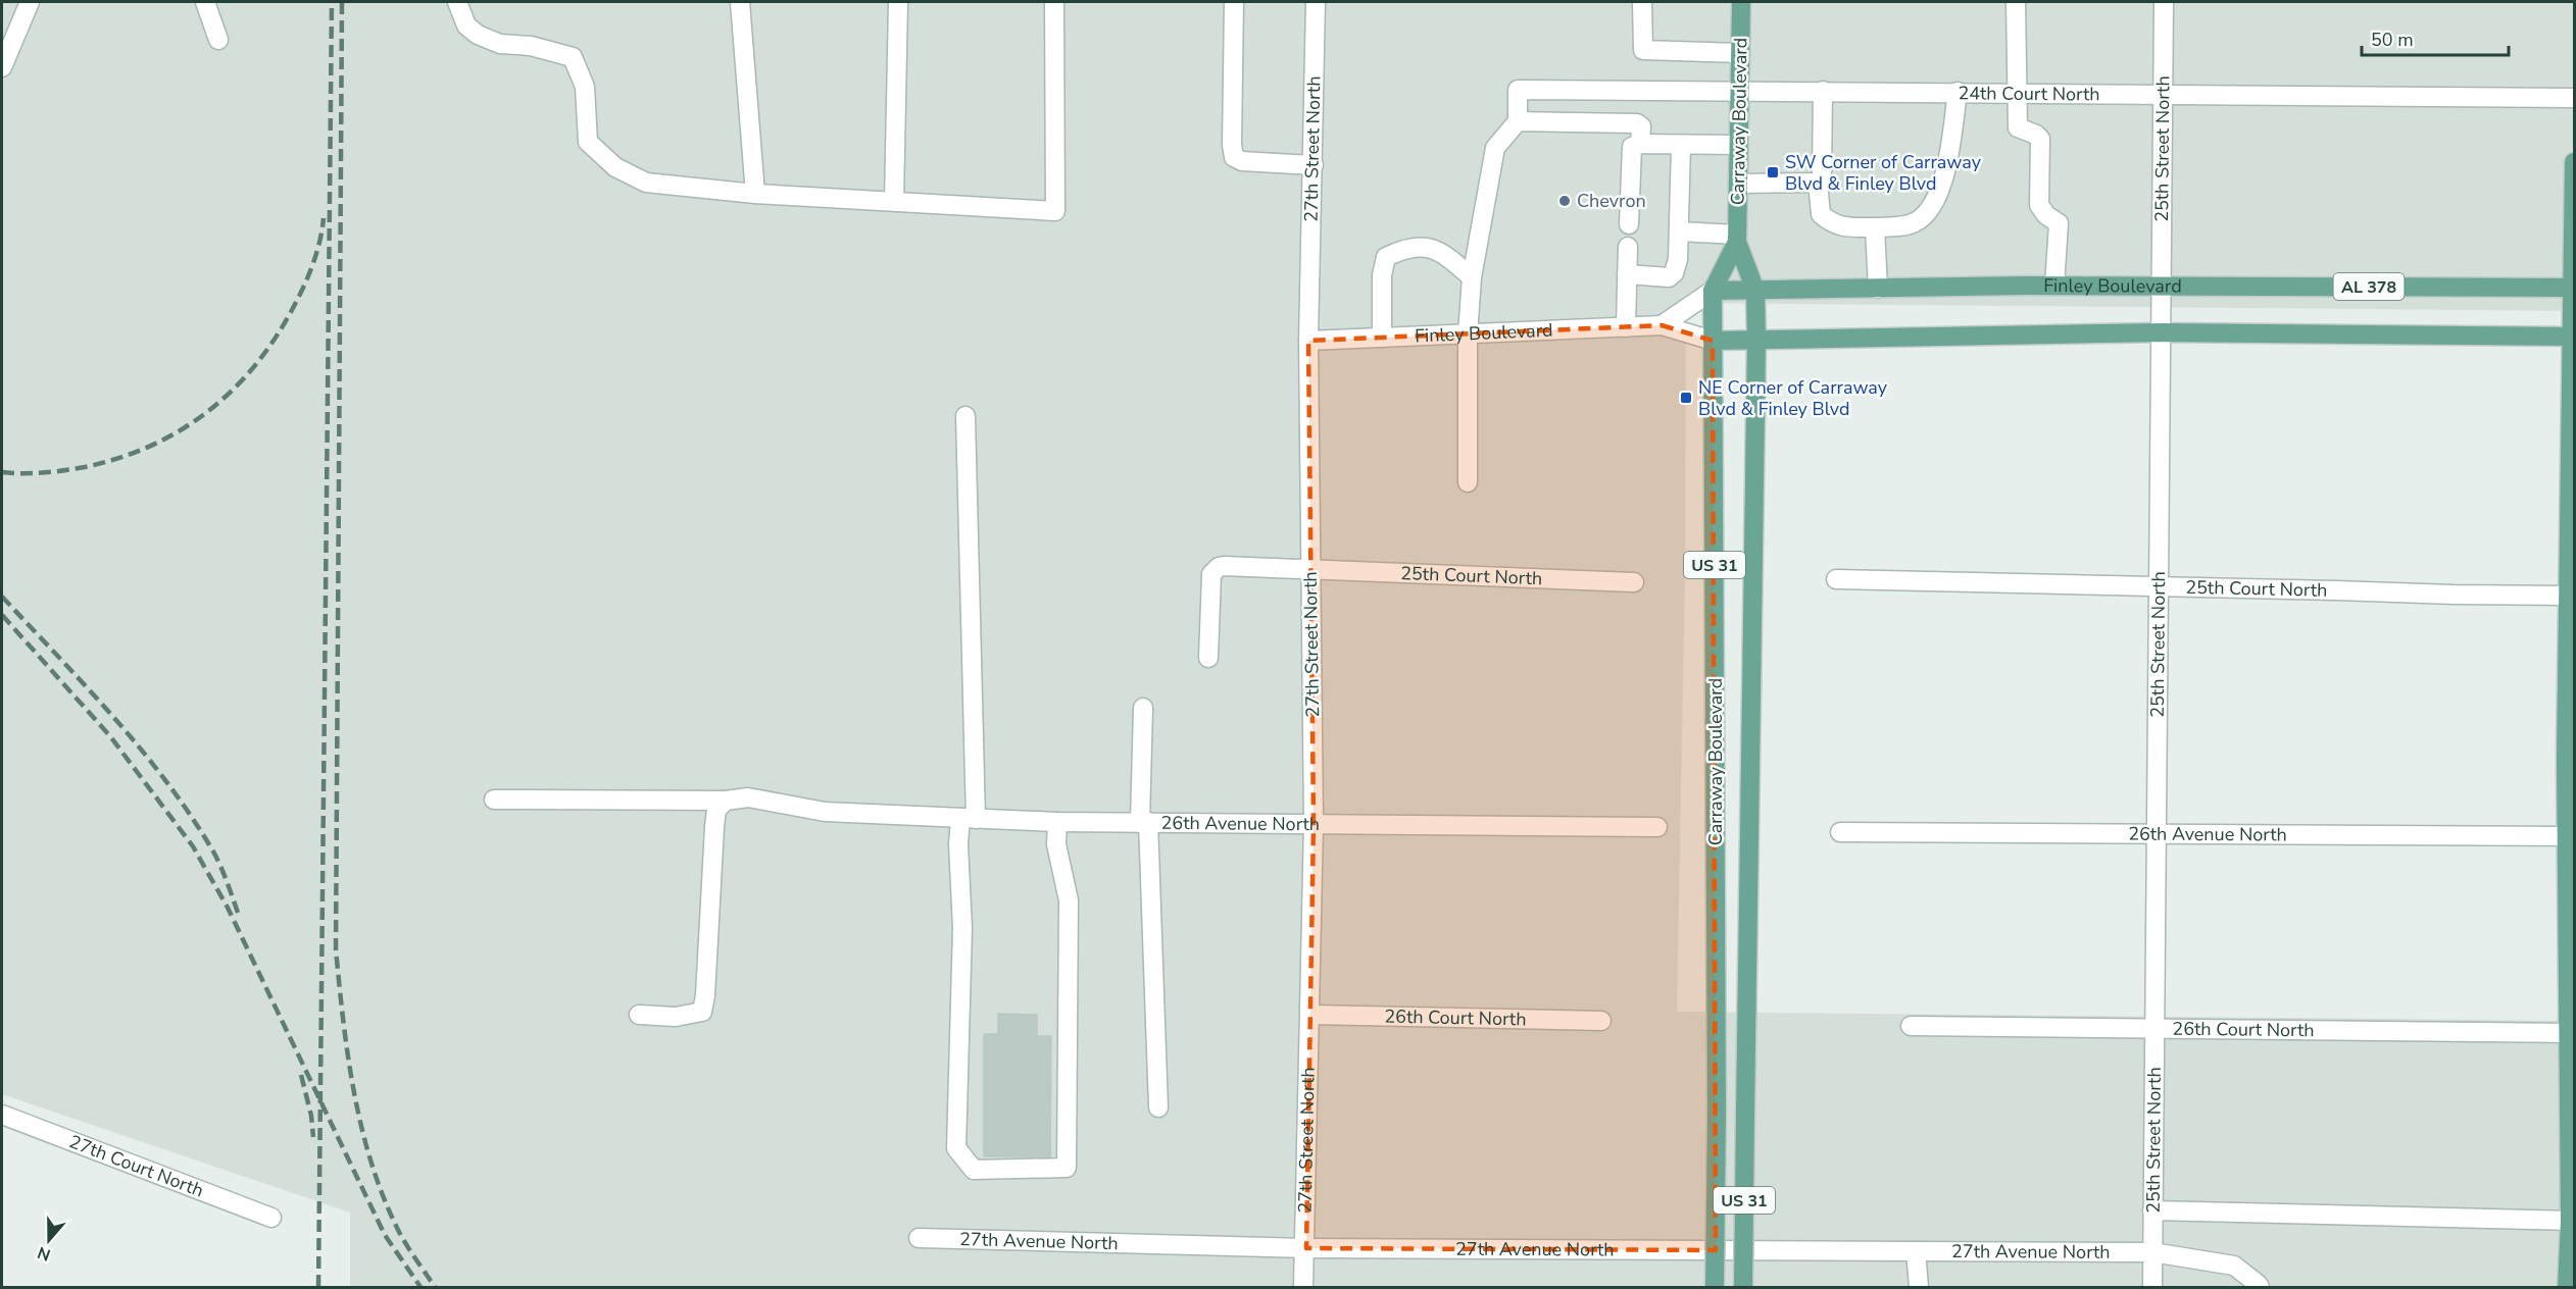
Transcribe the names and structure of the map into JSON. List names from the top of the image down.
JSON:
{
  "streets": {
    "main road": [
      "Carraway Boulevard",
      "Finley Boulevard",
      "AL 378",
      "US 31"
    ],
    "street": [
      "24th Court North",
      "27th Street North",
      "25th Street North",
      "25th Court North",
      "26th Avenue North",
      "26th Court North",
      "27th Court North",
      "27th Avenue North"
    ]
  },
  "crossings": [
    ["24th Court North", "Carraway Boulevard"],
    ["24th Court North", "25th Street North"],
    ["Carraway Boulevard", "Finley Boulevard"],
    ["27th Street North", "Finley Boulevard"],
    ["27th Street North", "25th Court North"],
    ["27th Street North", "26th Avenue North"],
    ["27th Street North", "26th Court North"],
    ["27th Street North", "27th Avenue North"],
    ["25th Street North", "Finley Boulevard"],
    ["25th Street North", "25th Court North"],
    ["25th Street North", "26th Avenue North"],
    ["25th Street North", "26th Court North"],
    ["25th Street North", "27th Avenue North"]
  ],
  "places": {
    "transit": ["SW Corner of Carraway Blvd & Finley Blvd", "NE Corner of Carraway Blvd & Finley Blvd"],
    "other": ["Chevron"]
  },
  "scale_bar": "50 m",
  "north": "bottom"
}
